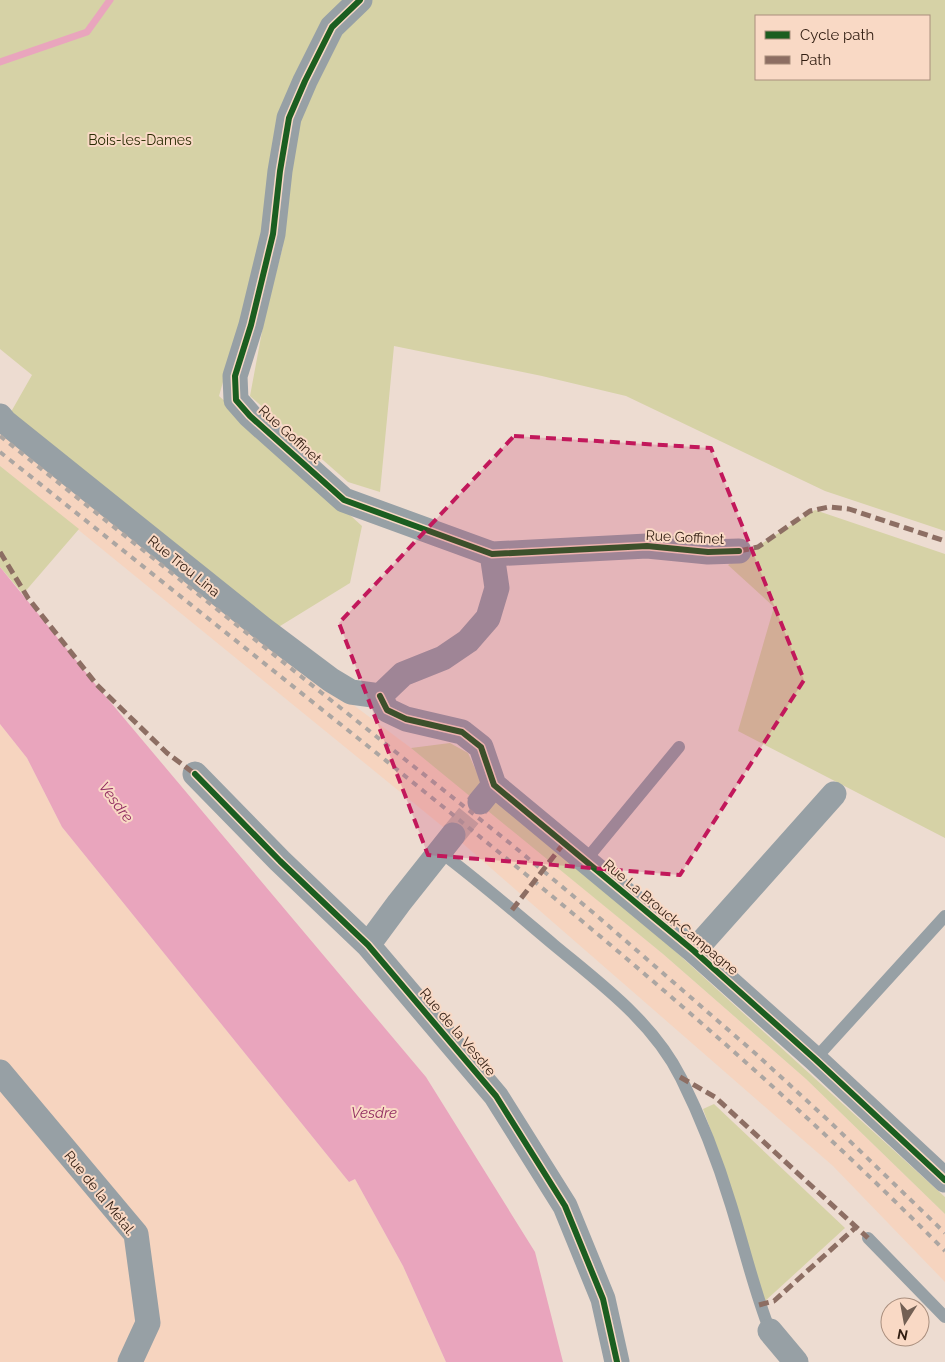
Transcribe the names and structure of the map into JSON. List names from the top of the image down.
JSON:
{
  "streets": {
    "street": [
      "Rue Goffinet",
      "Rue Trou Lina",
      "Rue La Brouck-Campagne",
      "Rue de la Vesdre",
      "Rue de la Métal."
    ]
  },
  "crossings": [
    ["Rue Trou Lina", "Rue La Brouck-Campagne"]
  ],
  "water": ["Vesdre"],
  "parks": ["Bois-les-Dames"],
  "legend": ["Cycle path", "Path"],
  "north": "bottom"
}
